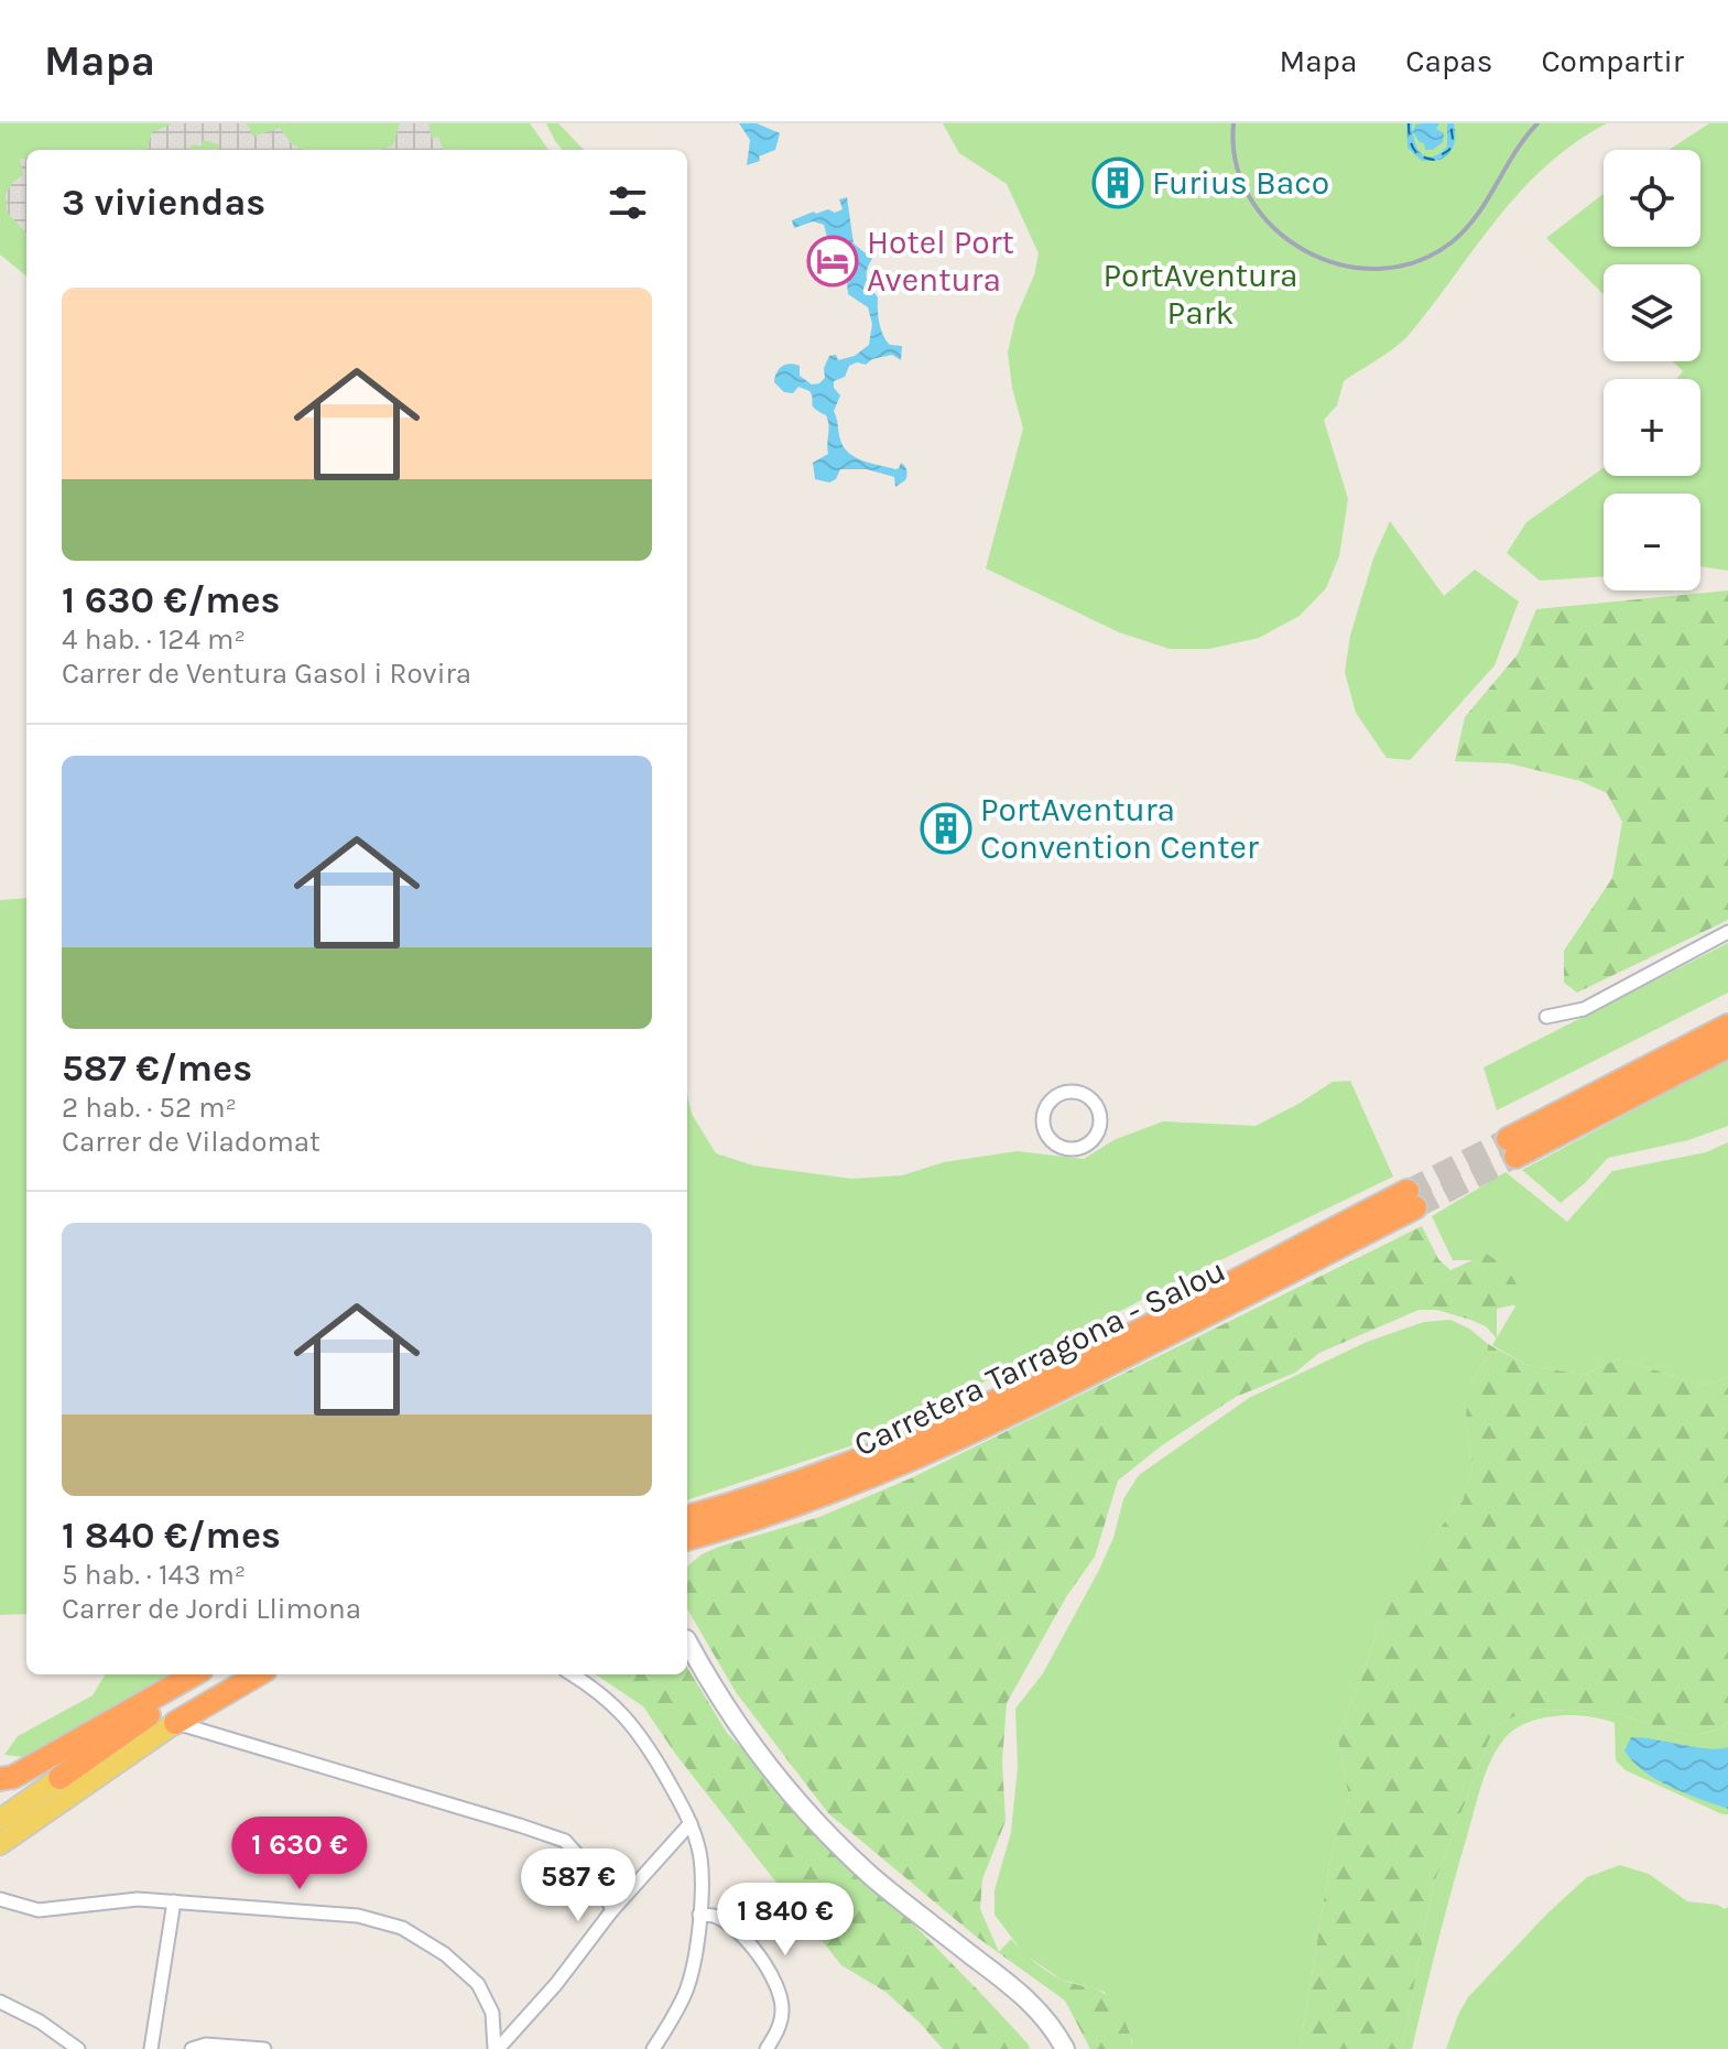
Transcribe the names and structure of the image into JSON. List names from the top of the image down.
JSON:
{
  "streets": {
    "highway": ["Carretera Tarragona - Salou"]
  },
  "parks": ["PortAventura Park"],
  "places": {
    "building": ["Furius Baco", "PortAventura Convention Center"],
    "hotel": ["Hotel Port Aventura"]
  },
  "page": {
    "header": "Mapa",
    "nav": ["Mapa", "Capas", "Compartir"],
    "map_buttons": ["+", "−"],
    "heading": "3 viviendas",
    "list": [
      {
        "name": "1 630 €/mes",
        "note": "4 hab. · 124 m² · Carrer de Ventura Gasol i Rovira"
      },
      {
        "name": "587 €/mes",
        "note": "2 hab. · 52 m² · Carrer de Viladomat"
      },
      {
        "name": "1 840 €/mes",
        "note": "5 hab. · 143 m² · Carrer de Jordi Llimona"
      }
    ],
    "price": ["1 630 €", "587 €", "1 840 €"]
  }
}
